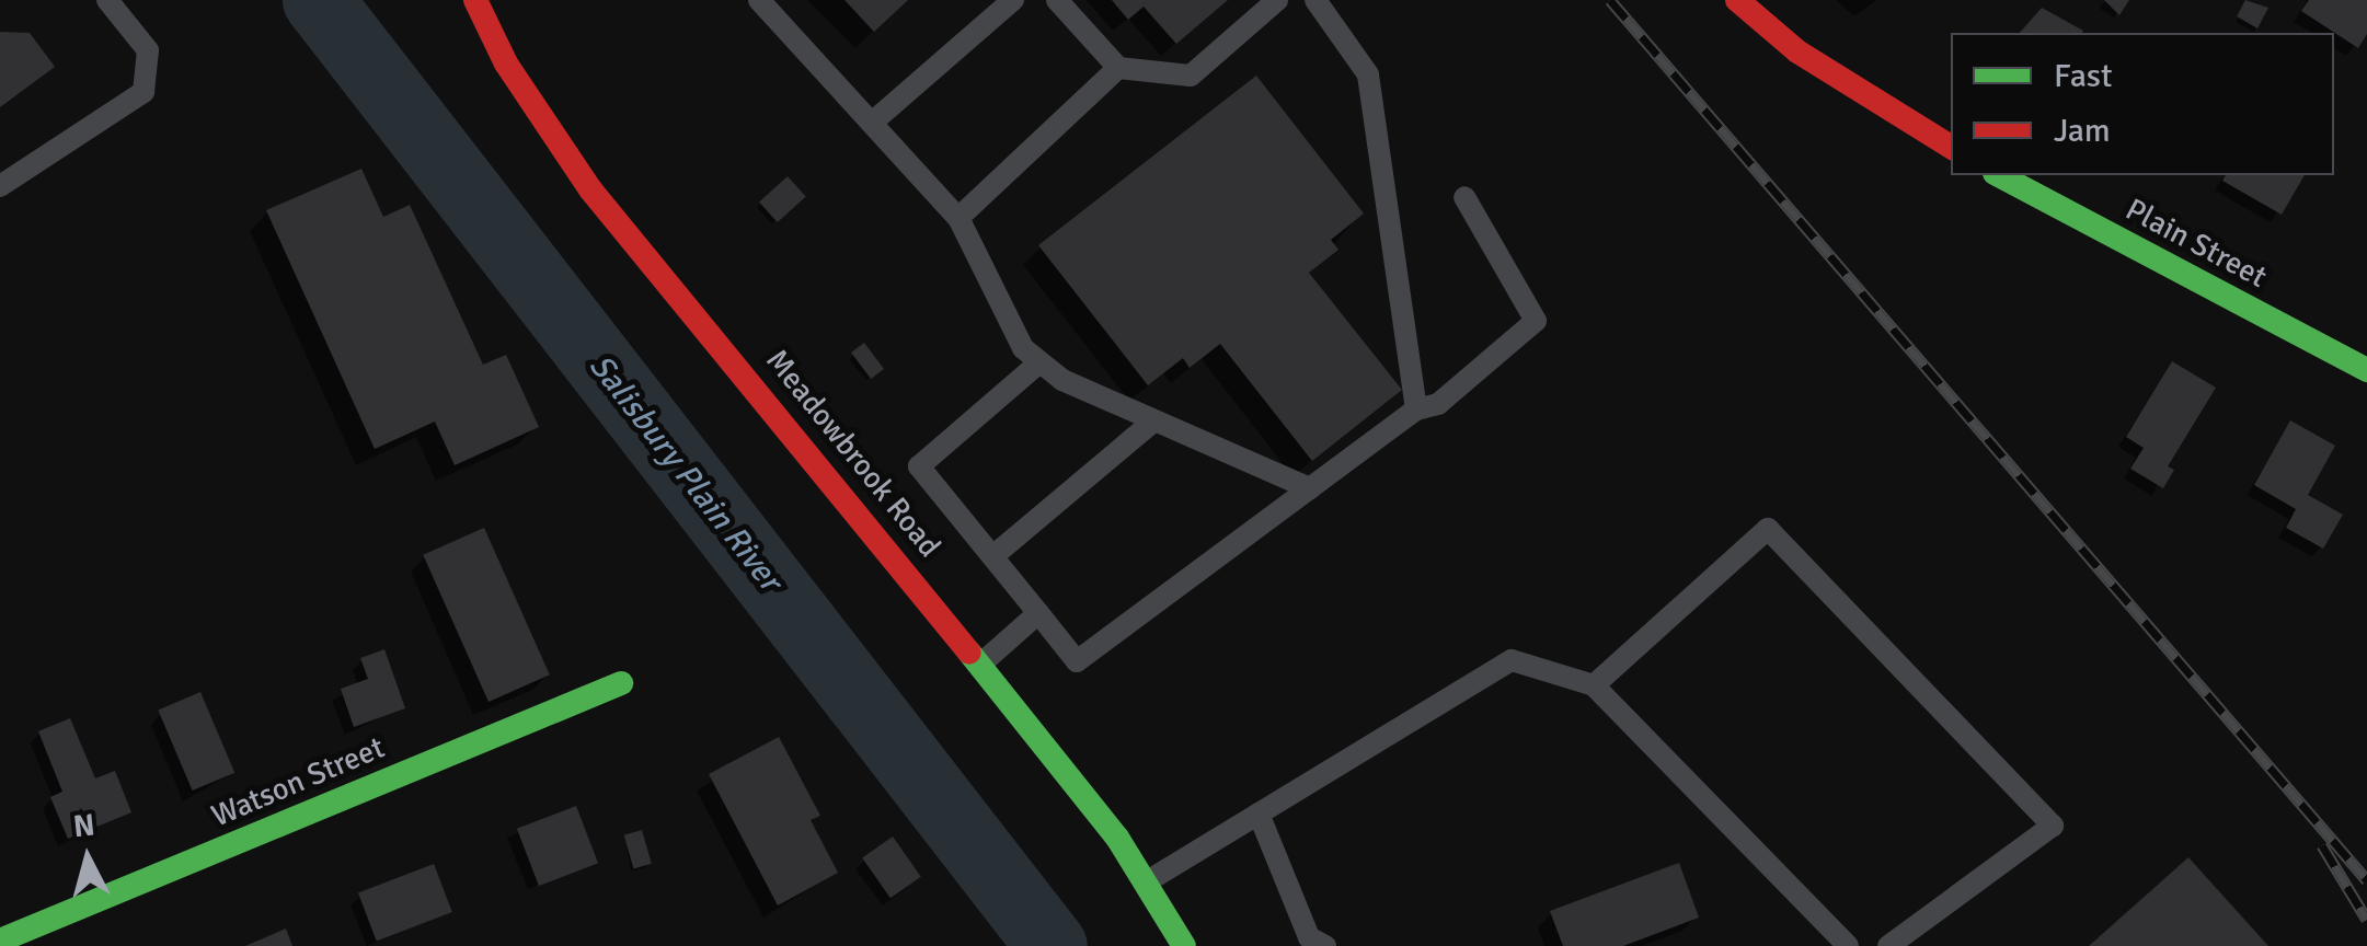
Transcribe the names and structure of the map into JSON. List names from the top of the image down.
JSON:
{
  "streets": {
    "street": ["Plain Street", "Meadowbrook Road", "Watson Street"]
  },
  "water": ["Salisbury Plain River"],
  "legend": ["Fast", "Jam"],
  "north": "top"
}
